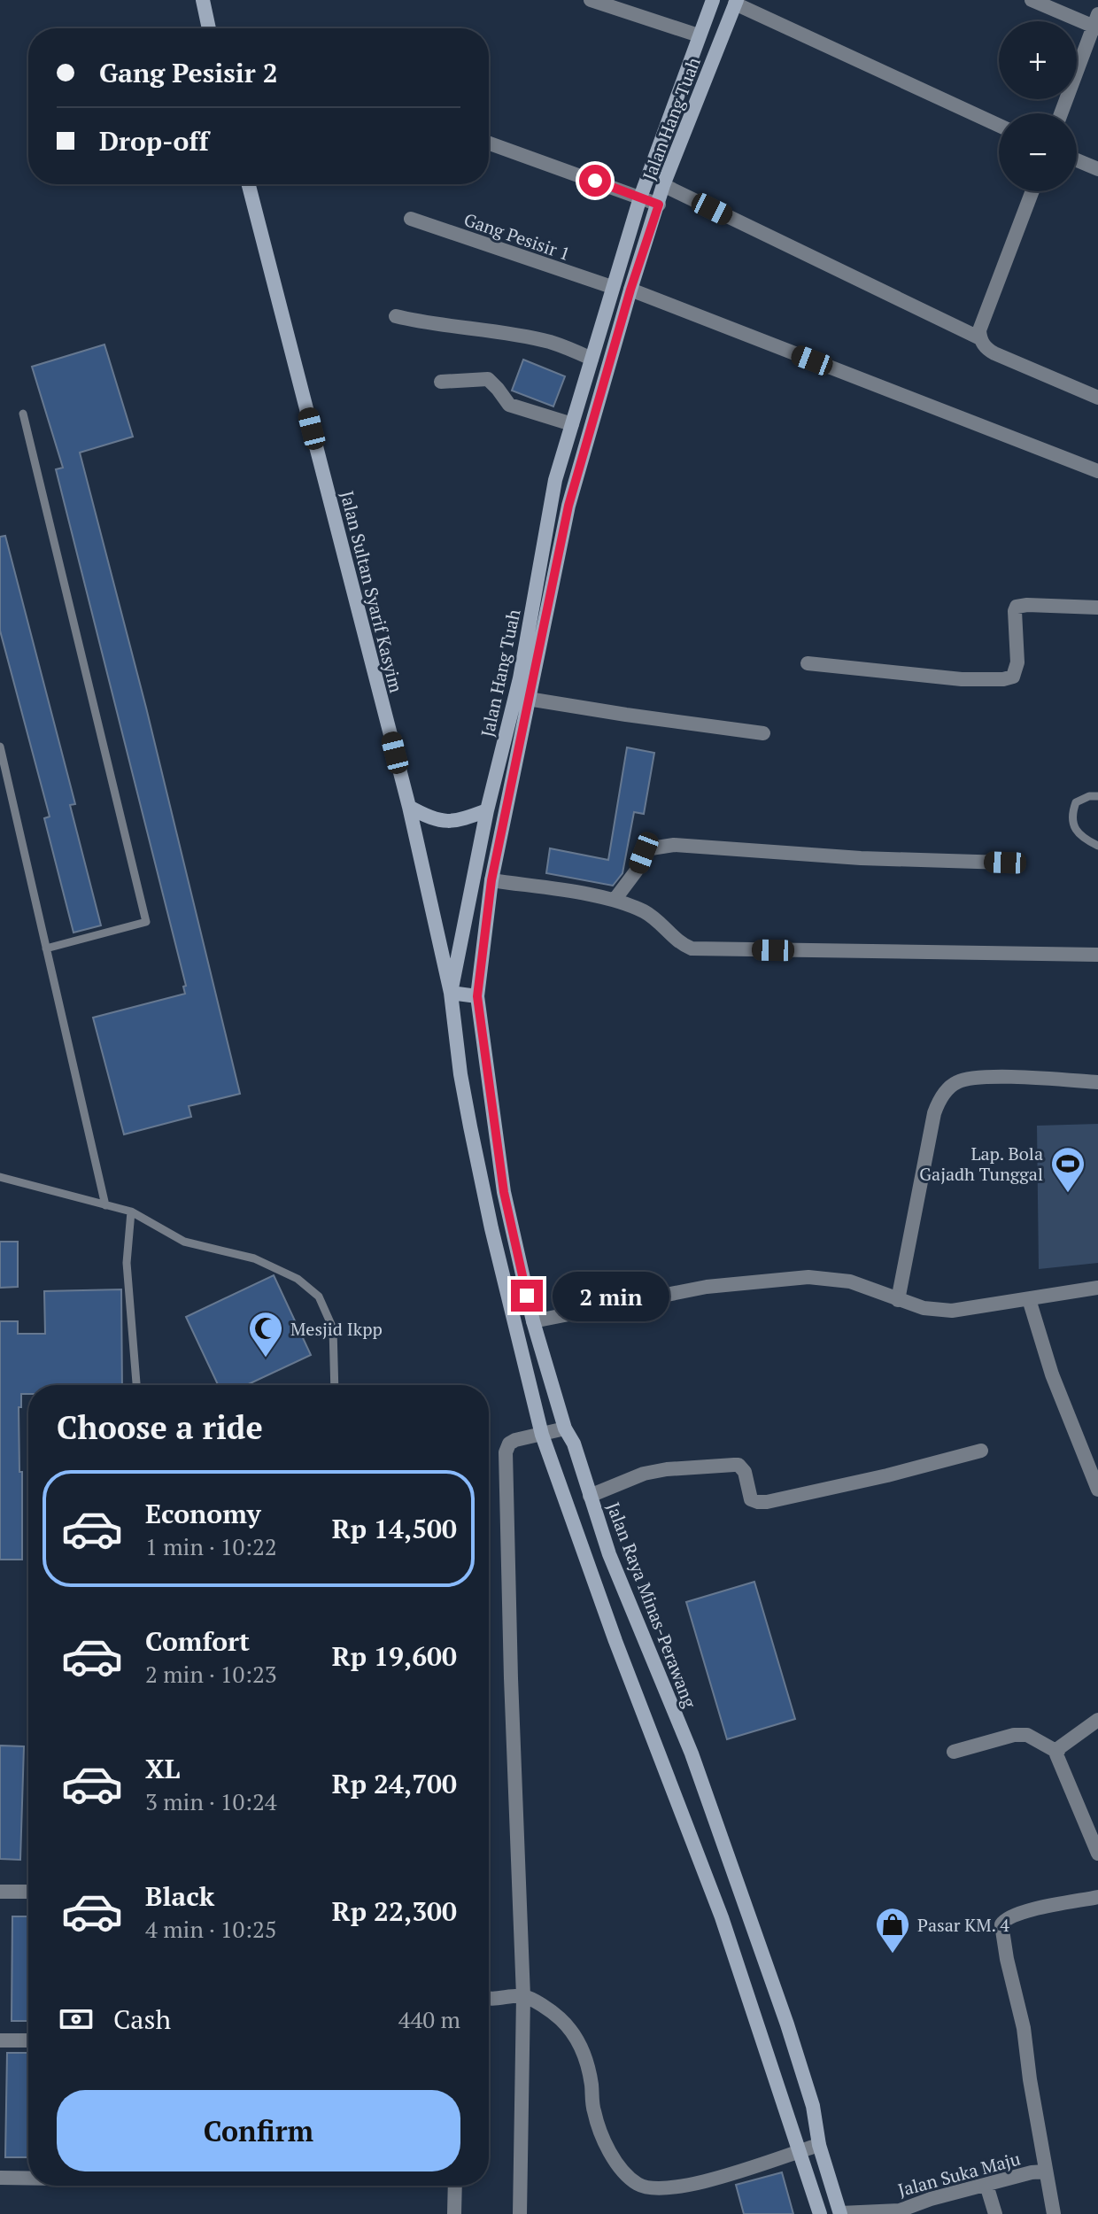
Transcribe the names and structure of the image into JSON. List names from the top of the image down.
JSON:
{
  "streets": {
    "main road": ["Jalan Hang Tuah", "Jalan Sultan Syarif Kasyim", "Jalan Raya Minas-Perawang"],
    "street": ["Gang Pesisir 1", "Jalan Suka Maju"]
  },
  "crossings": [
    ["Jalan Hang Tuah", "Gang Pesisir 1"],
    ["Jalan Hang Tuah", "Jalan Sultan Syarif Kasyim"],
    ["Jalan Hang Tuah", "Jalan Raya Minas-Perawang"],
    ["Jalan Raya Minas-Perawang", "Jalan Suka Maju"]
  ],
  "places": {
    "sports": ["Lap. Bola Gajadh Tunggal"],
    "mosque": ["Mesjid Ikpp"],
    "shop": ["Pasar KM. 4"]
  },
  "page": {
    "map_buttons": ["+", "−"],
    "banner": ["Gang Pesisir 2", "Drop-off"],
    "bubble": "2 min",
    "heading": "Choose a ride",
    "list": [
      {
        "name": "Economy",
        "note": "1 min · 10:22",
        "value": "Rp 14,500"
      },
      {
        "name": "Comfort",
        "note": "2 min · 10:23",
        "value": "Rp 19,600"
      },
      {
        "name": "XL",
        "note": "3 min · 10:24",
        "value": "Rp 24,700"
      },
      {
        "name": "Black",
        "note": "4 min · 10:25",
        "value": "Rp 22,300"
      }
    ],
    "pay": ["Cash", "440 m"],
    "buttons": "Confirm"
  }
}
